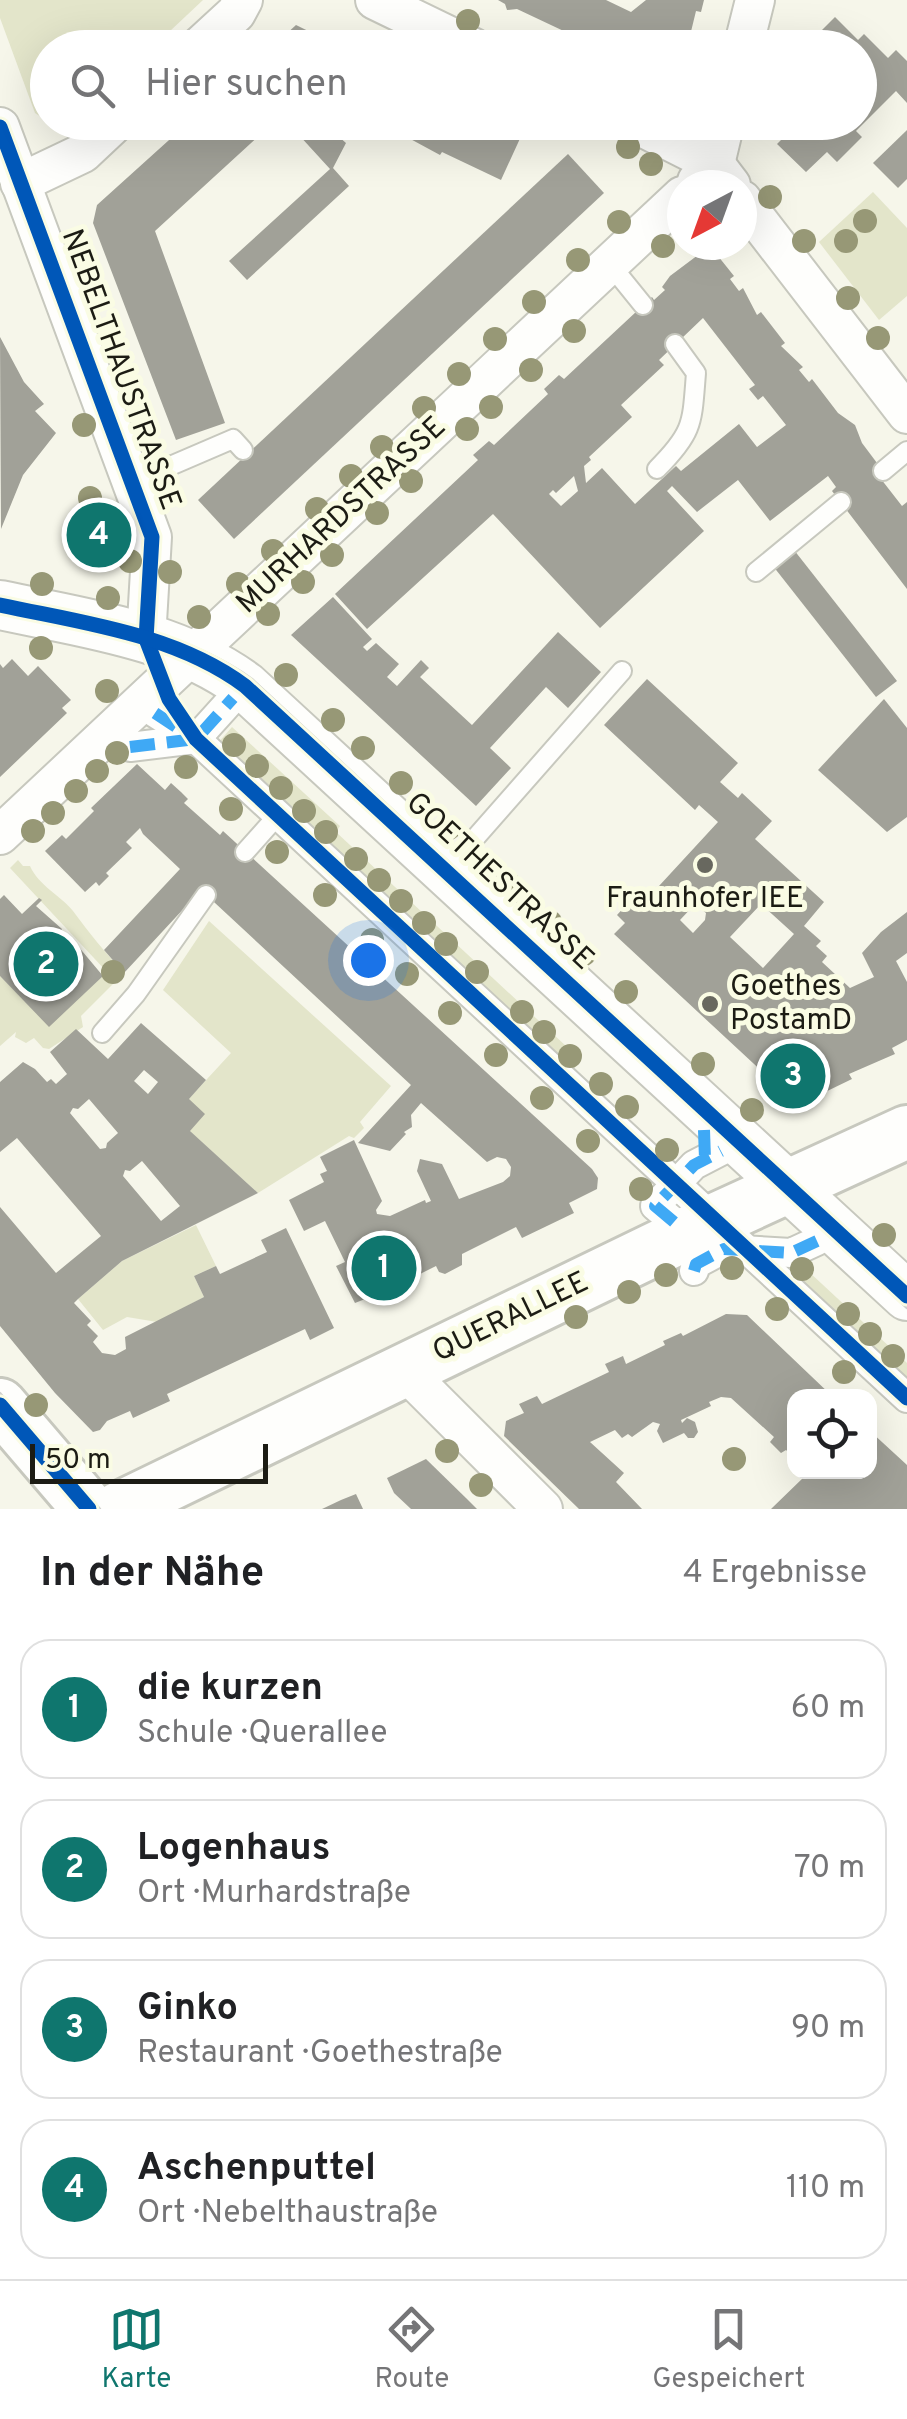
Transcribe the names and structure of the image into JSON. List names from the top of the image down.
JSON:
{
  "streets": {
    "main road": ["QUERALLEE"],
    "street": ["NEBELTHAUSTRASSE", "MURHARDSTRASSE", "GOETHESTRASSE"]
  },
  "crossings": [
    ["NEBELTHAUSTRASSE", "GOETHESTRASSE"],
    ["MURHARDSTRASSE", "GOETHESTRASSE"],
    ["GOETHESTRASSE", "QUERALLEE"]
  ],
  "places": ["Fraunhofer IEE", "Goethes PostamD"],
  "scale_bar": "50 m",
  "north": "bottom left",
  "page": {
    "search": "Hier suchen",
    "pins": [
      "4",
      "2",
      "3",
      "1"
    ],
    "scale": "50 m",
    "heading": ["In der Nähe", "4 Ergebnisse"],
    "list": [
      {
        "mark": "1",
        "name": "die kurzen",
        "note": "Schule · Querallee",
        "value": "60 m"
      },
      {
        "mark": "2",
        "name": "Logenhaus",
        "note": "Ort · Murhardstraße",
        "value": "70 m"
      },
      {
        "mark": "3",
        "name": "Ginko",
        "note": "Restaurant · Goethestraße",
        "value": "90 m"
      },
      {
        "mark": "4",
        "name": "Aschenputtel",
        "note": "Ort · Nebelthaustraße",
        "value": "110 m"
      }
    ],
    "nav": ["Karte", "Route", "Gespeichert"]
  }
}
